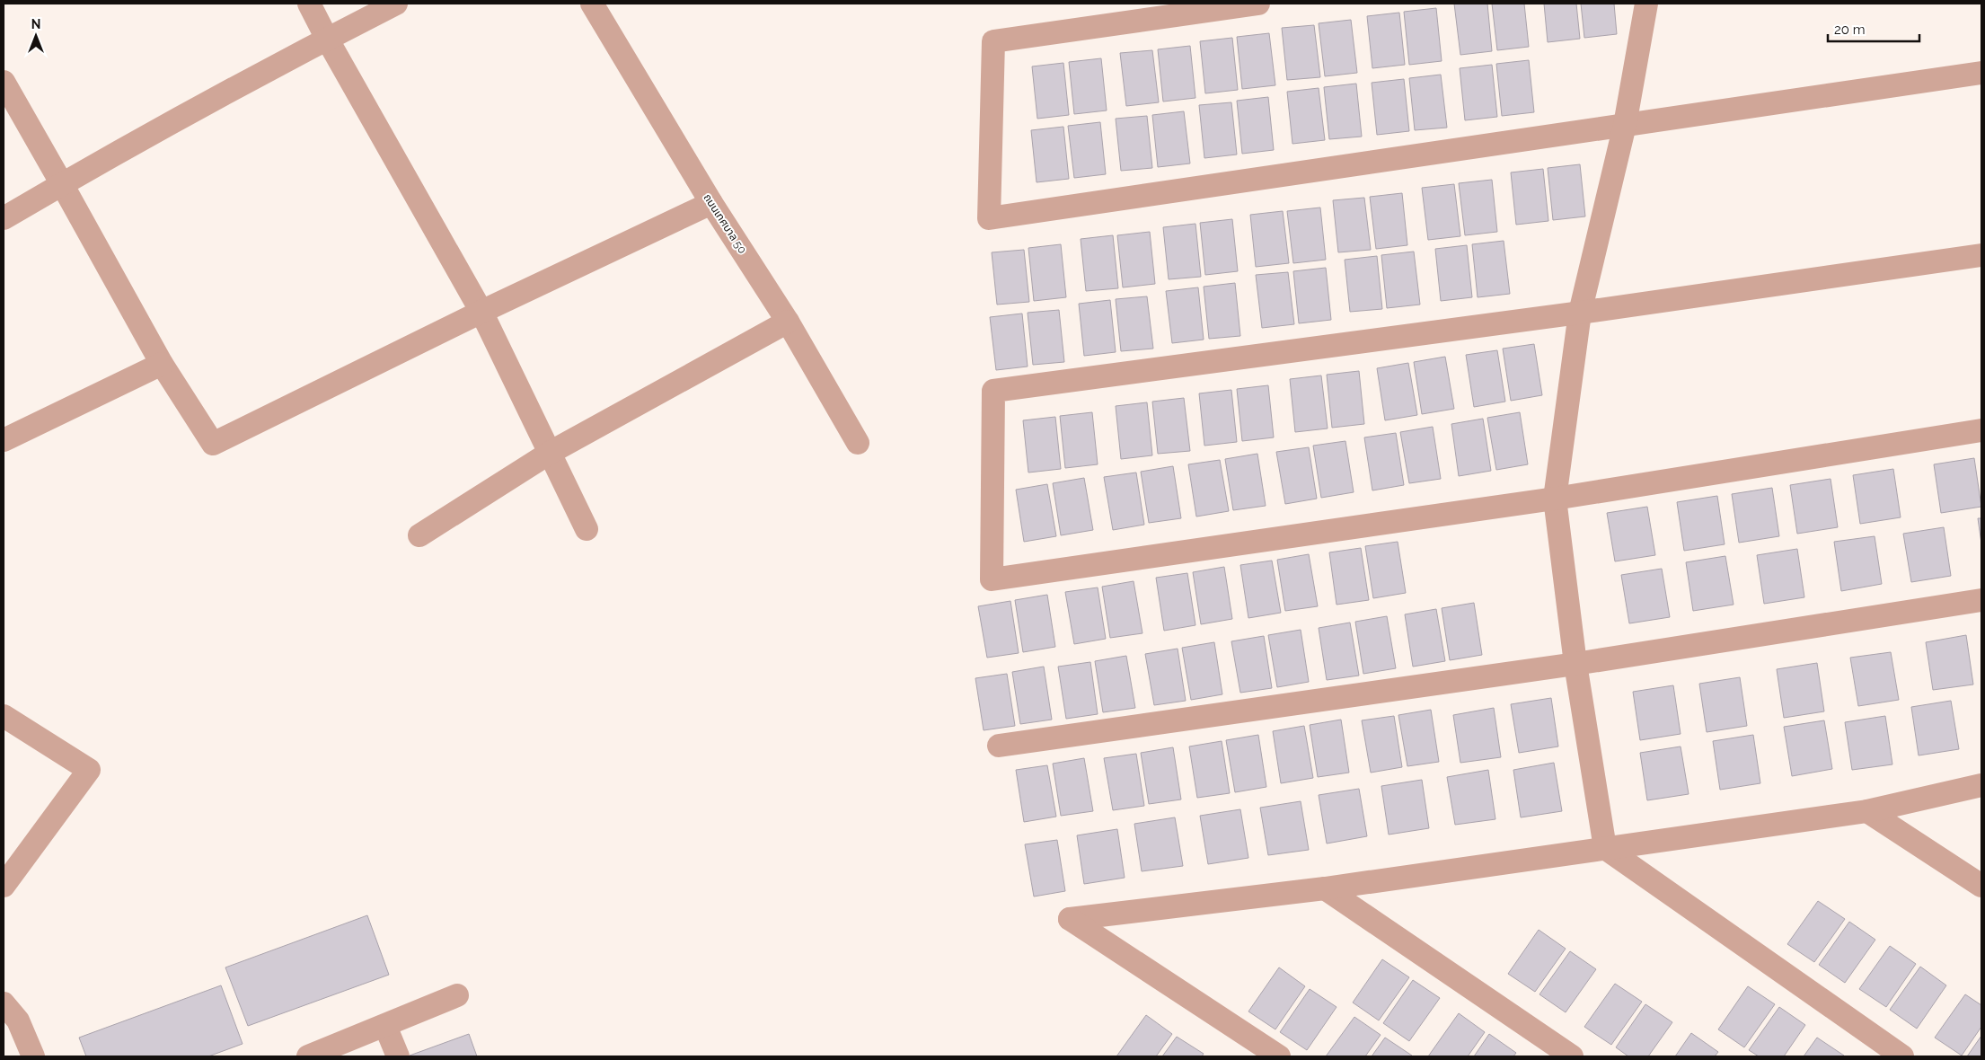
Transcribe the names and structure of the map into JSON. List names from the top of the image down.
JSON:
{
  "streets": {
    "street": ["ถนนเทศบาล 50"]
  },
  "scale_bar": "20 m",
  "north": "top"
}
